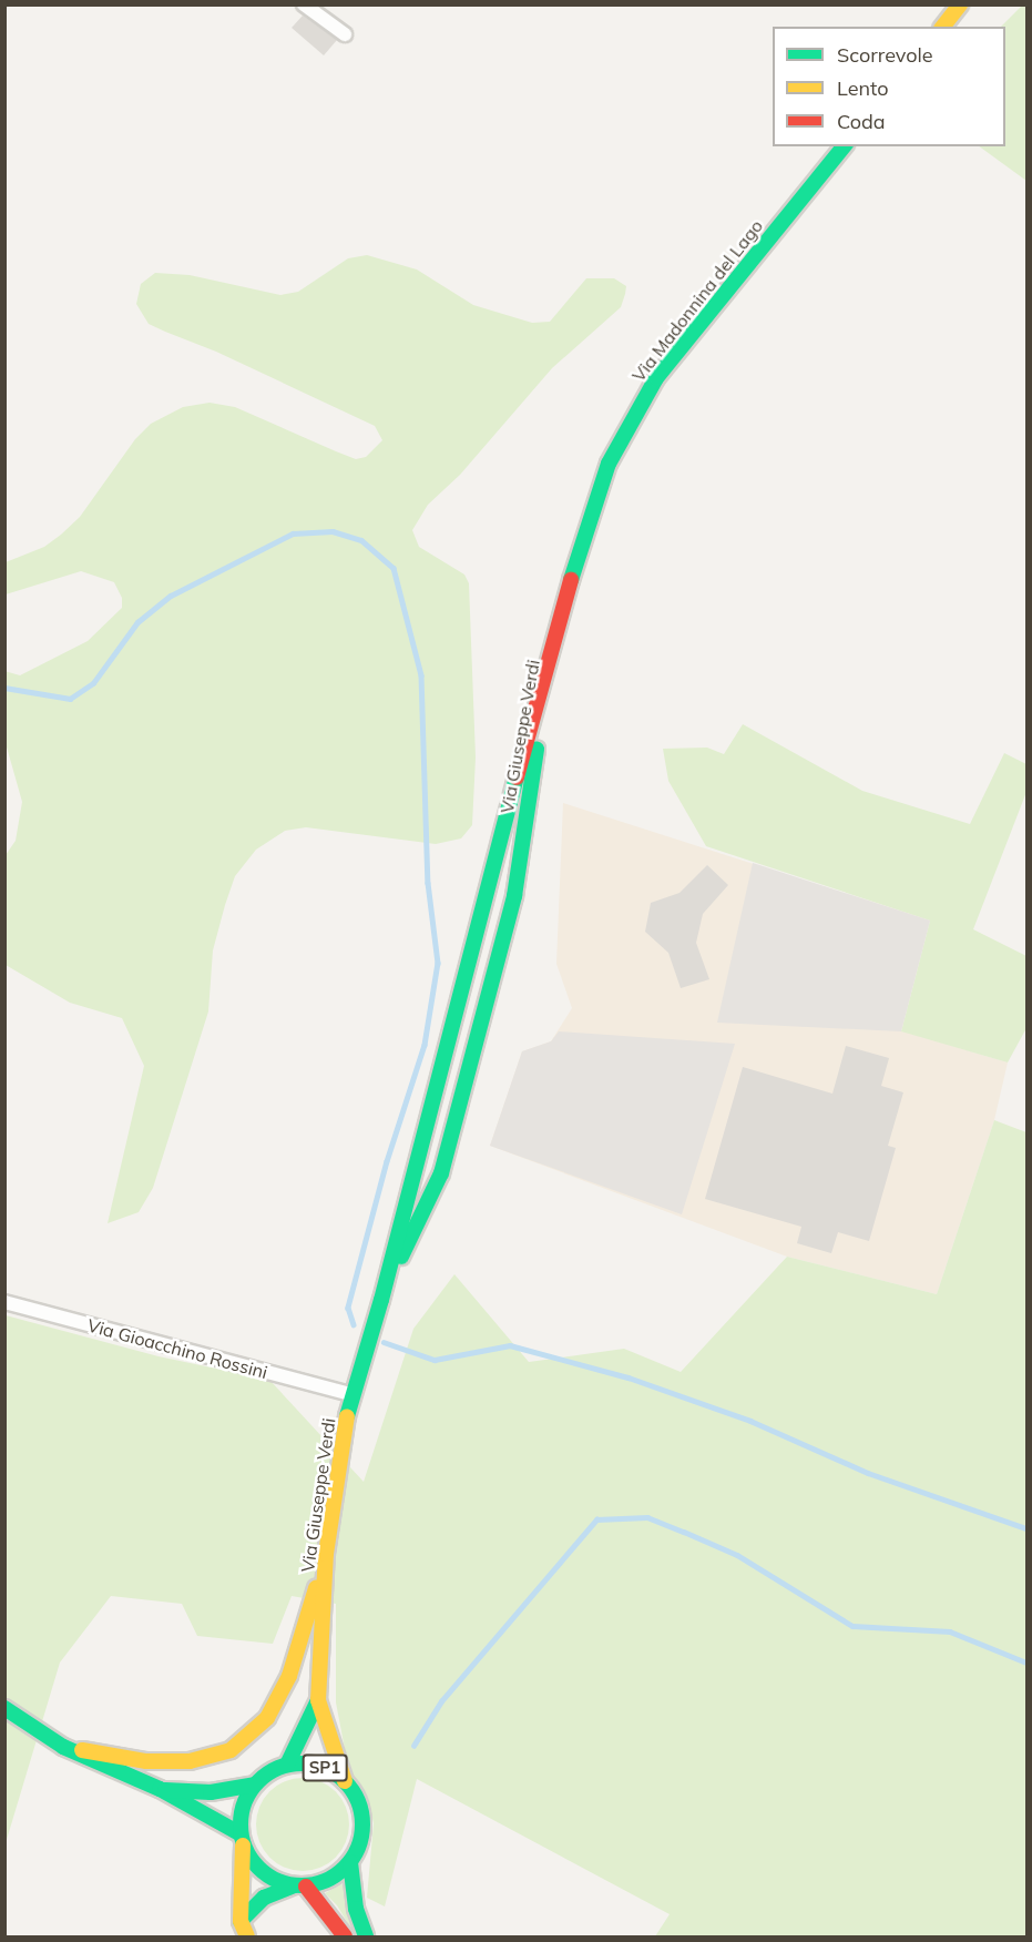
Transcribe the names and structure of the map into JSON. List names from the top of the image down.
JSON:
{
  "streets": {
    "main road": ["Via Madonnina del Lago", "Via Giuseppe Verdi", "SP1"],
    "street": ["Via Gioacchino Rossini"]
  },
  "crossings": [
    ["Via Madonnina del Lago", "Via Giuseppe Verdi"],
    ["Via Giuseppe Verdi", "Via Gioacchino Rossini"],
    ["Via Giuseppe Verdi", "SP1"]
  ],
  "legend": ["Scorrevole", "Lento", "Coda"]
}
